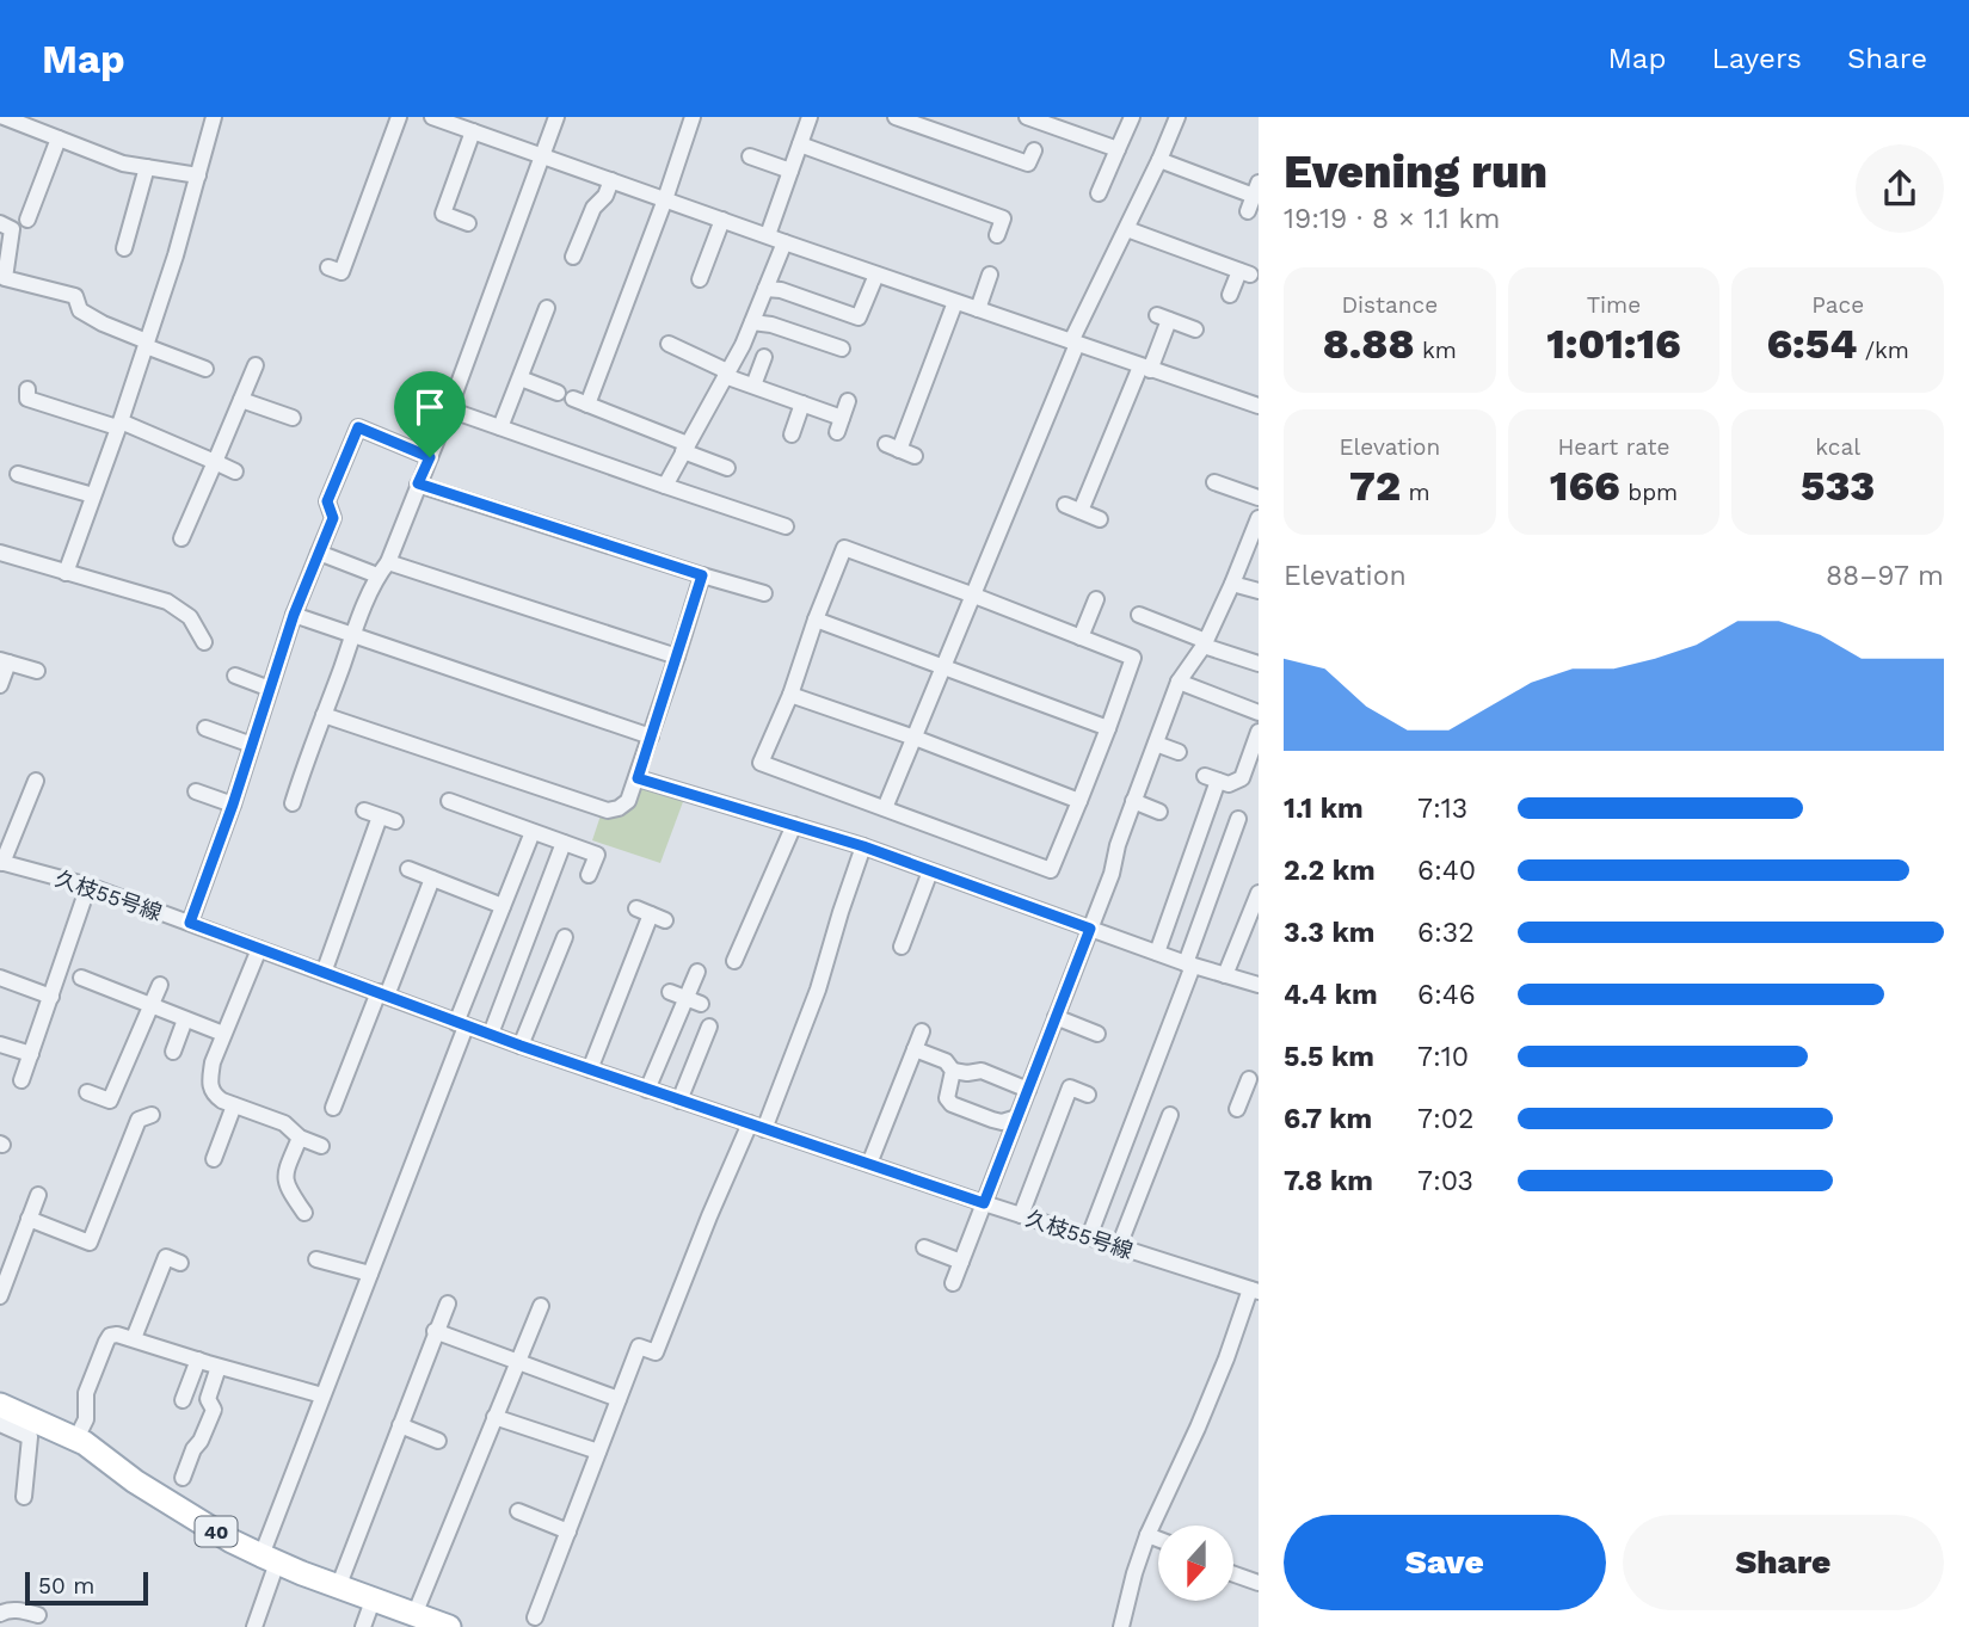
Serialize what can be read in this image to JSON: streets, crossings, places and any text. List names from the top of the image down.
{
  "streets": {
    "main road": ["40"],
    "street": ["久枝55号線"]
  },
  "scale_bar": "50 m",
  "north": "bottom",
  "page": {
    "header": "Map",
    "nav": ["Map", "Layers", "Share"],
    "heading": ["Evening run", "19:19 · 8 × 1.1 km"],
    "stats": [
      ["Distance", "8.88 km"],
      ["Time", "1:01:16"],
      ["Pace", "6:54 /km"],
      ["Elevation", "72 m"],
      ["Heart rate", "166 bpm"],
      ["kcal", "533"]
    ],
    "chart": ["Elevation", "88–97 m"],
    "list": [
      {
        "name": "1.1 km",
        "note": "7:13"
      },
      {
        "name": "2.2 km",
        "note": "6:40"
      },
      {
        "name": "3.3 km",
        "note": "6:32"
      },
      {
        "name": "4.4 km",
        "note": "6:46"
      },
      {
        "name": "5.5 km",
        "note": "7:10"
      },
      {
        "name": "6.7 km",
        "note": "7:02"
      },
      {
        "name": "7.8 km",
        "note": "7:03"
      }
    ],
    "buttons": ["Save", "Share"],
    "scale": "50 m"
  }
}
